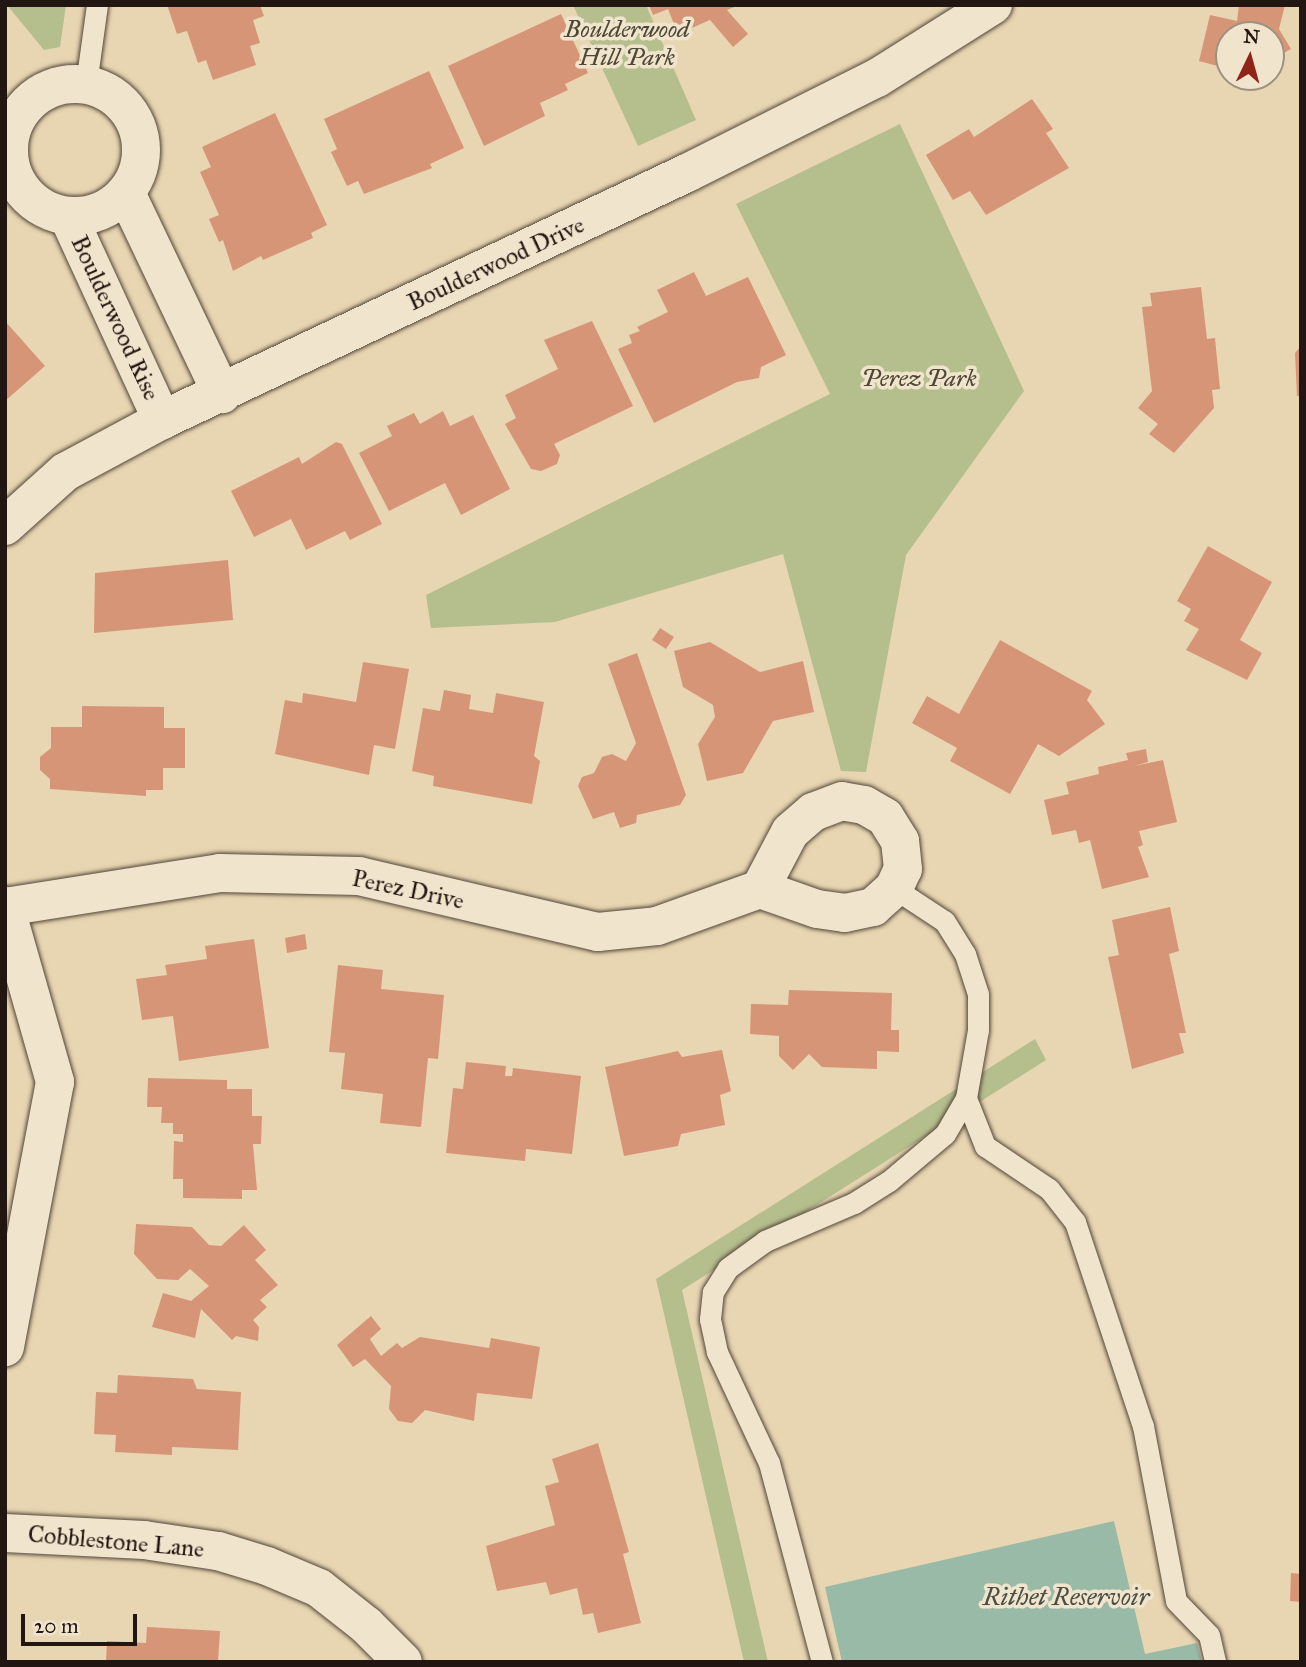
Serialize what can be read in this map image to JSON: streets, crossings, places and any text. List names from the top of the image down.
{
  "streets": {
    "street": [
      "Boulderwood Drive",
      "Boulderwood Rise",
      "Perez Drive",
      "Cobblestone Lane"
    ]
  },
  "crossings": [
    ["Boulderwood Drive", "Boulderwood Rise"]
  ],
  "water": ["Rithet Reservoir"],
  "parks": ["Boulderwood Hill Park", "Perez Park"],
  "scale_bar": "20 m",
  "north": "top"
}
